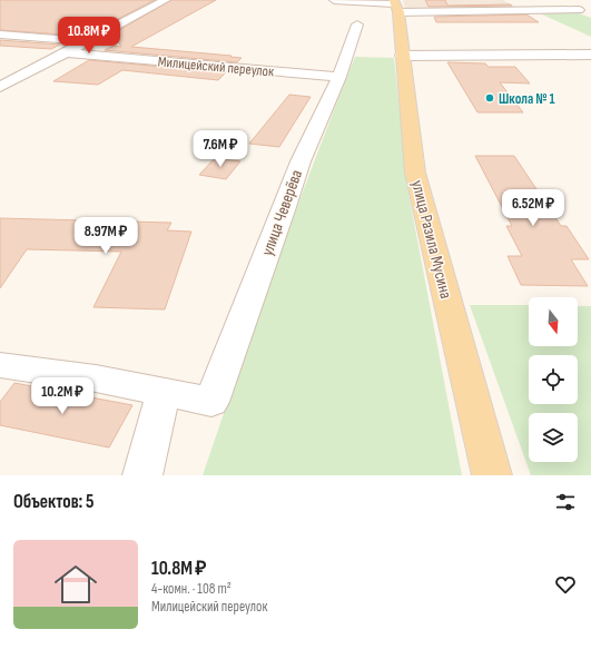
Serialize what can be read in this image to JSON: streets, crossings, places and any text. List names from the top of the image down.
{
  "streets": {
    "main road": ["улица Разила Мусина"],
    "street": ["Милицейский переулок", "улица Чеверёва"]
  },
  "crossings": [
    ["Милицейский переулок", "улица Чеверёва"]
  ],
  "places": ["Школа № 1"],
  "north": "bottom",
  "page": {
    "price": [
      "10.8M ₽",
      "7.6M ₽",
      "6.52M ₽",
      "8.97M ₽",
      "10.2M ₽"
    ],
    "heading": "Объектов: 5",
    "list": [
      {
        "name": "10.8M ₽",
        "note": "4-комн. · 108 m² · Милицейский переулок"
      }
    ]
  }
}
